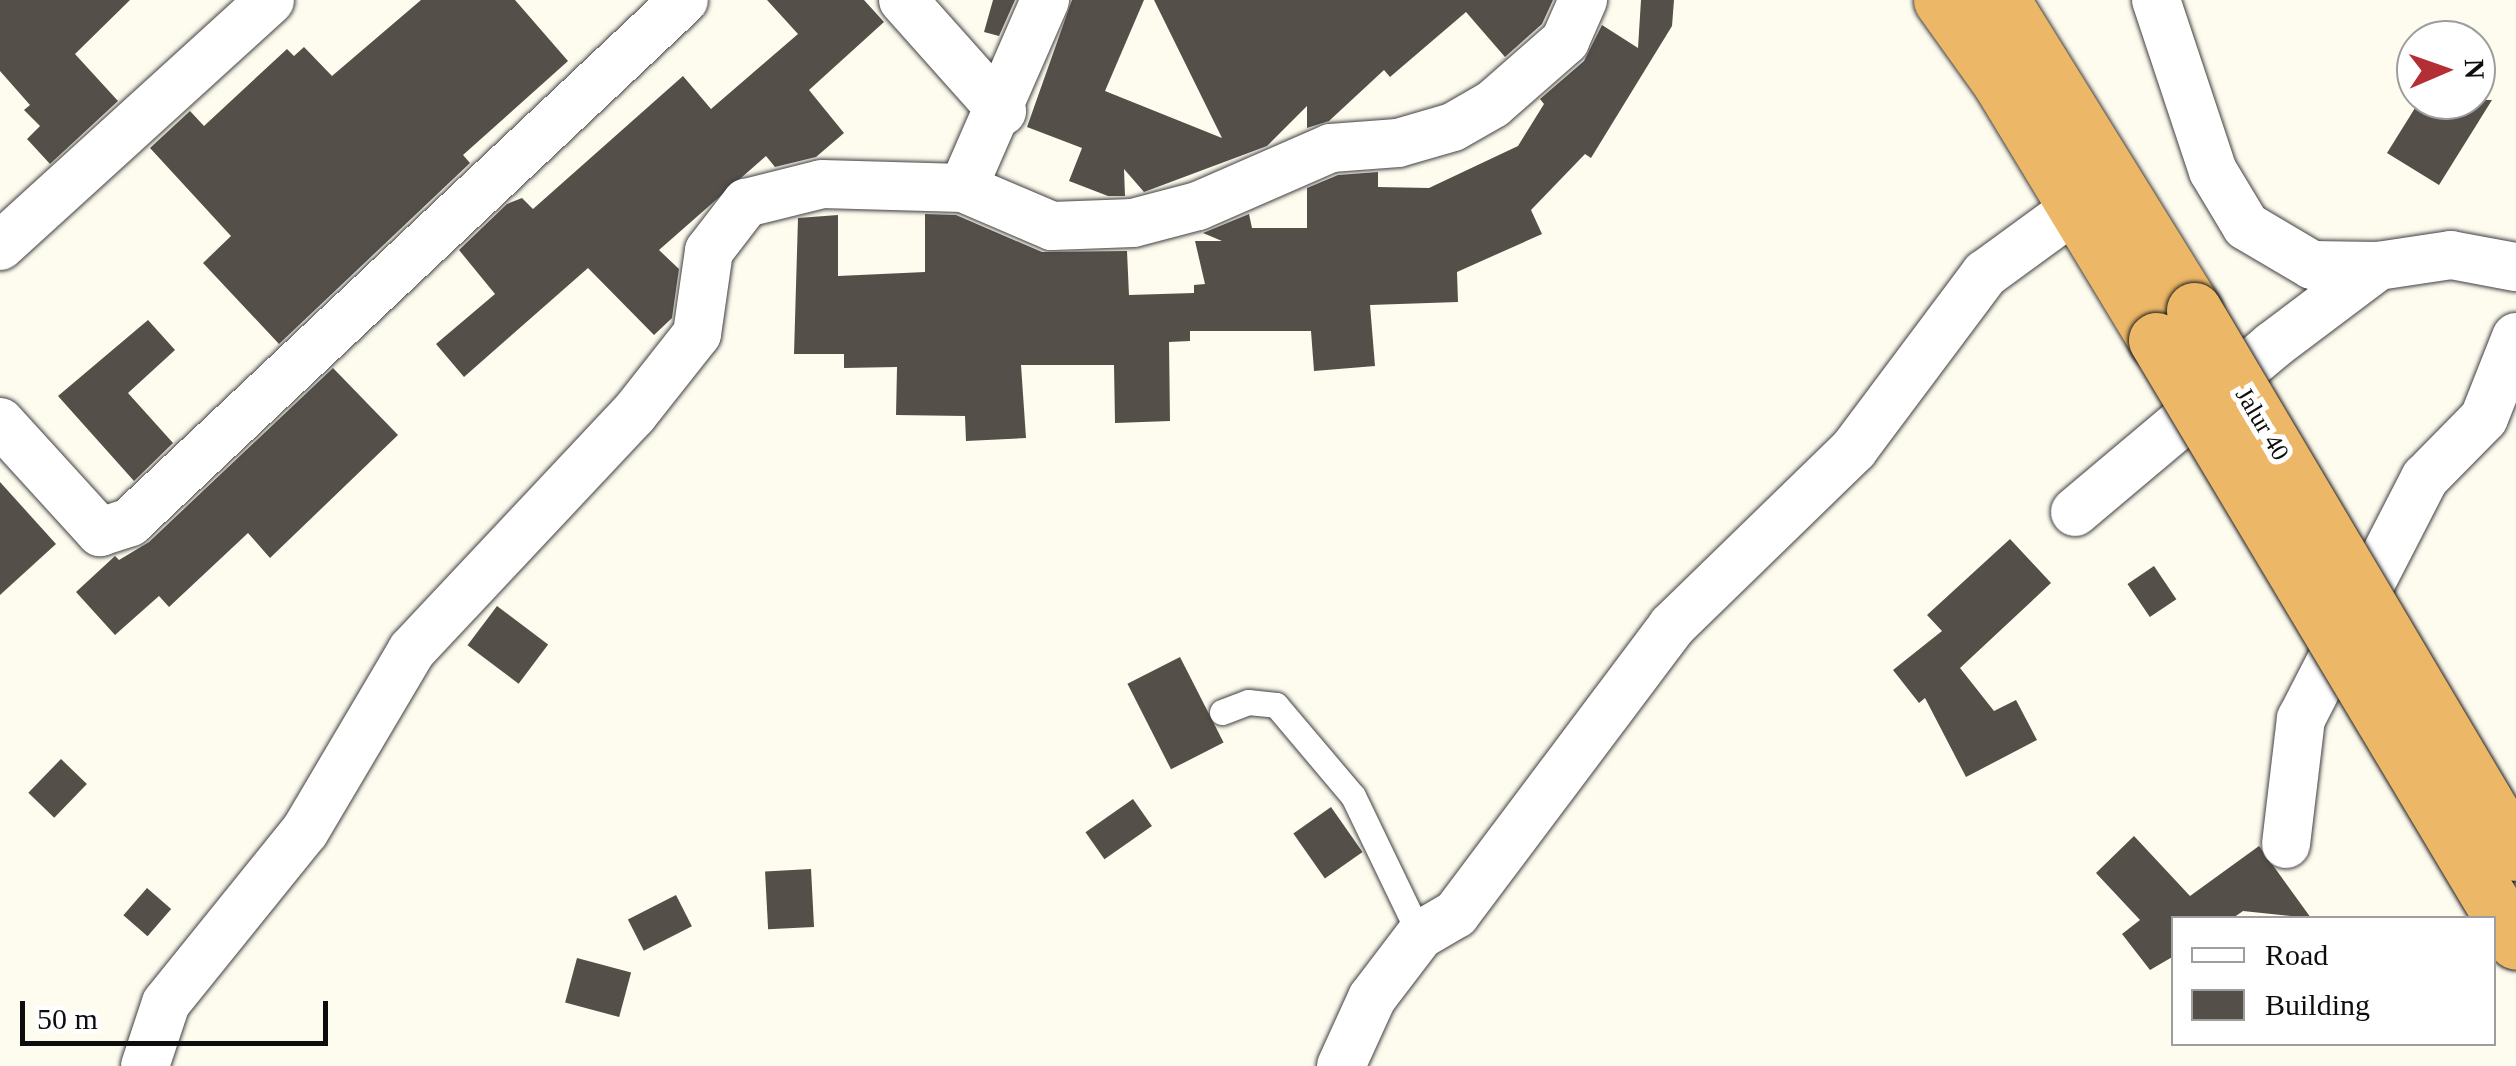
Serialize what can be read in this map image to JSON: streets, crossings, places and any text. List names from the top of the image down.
{
  "streets": {
    "highway": ["Jalur 40"]
  },
  "legend": ["Road", "Building"],
  "scale_bar": "50 m",
  "north": "right"
}
